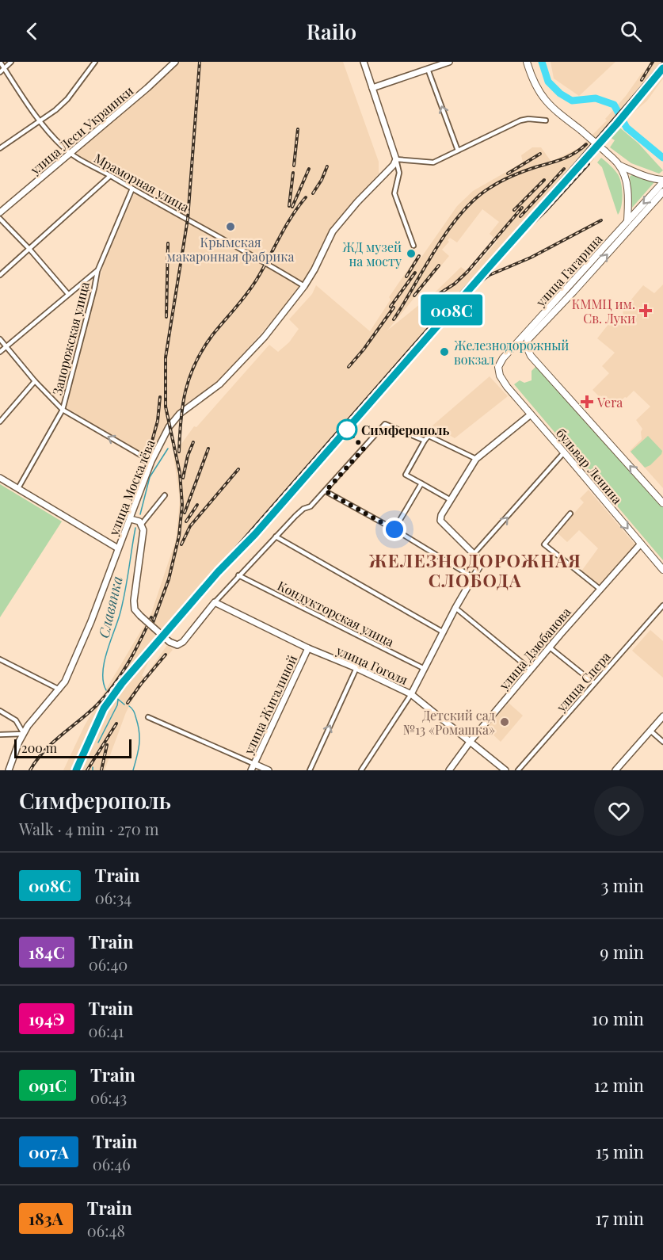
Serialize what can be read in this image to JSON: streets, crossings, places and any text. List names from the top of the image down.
{
  "streets": {
    "main road": [
      "улица Леси Украинки",
      "улица Гагарина",
      "бульвар Ленина",
      "улица Москалёва",
      "улица Дзюбанова",
      "улица Гоголя",
      "улица Жигалиной"
    ],
    "street": [
      "Мраморная улица",
      "Запорожская улица",
      "Кондукторская улица",
      "улица Спера"
    ]
  },
  "crossings": [
    ["улица Леси Украинки", "Мраморная улица"],
    ["Мраморная улица", "Запорожская улица"],
    ["Мраморная улица", "улица Москалёва"],
    ["улица Гагарина", "бульвар Ленина"],
    ["бульвар Ленина", "улица Дзюбанова"],
    ["улица Дзюбанова", "улица Гоголя"],
    ["улица Гоголя", "улица Жигалиной"]
  ],
  "one_way": ["бульвар Ленина"],
  "districts": ["ЖЕЛЕЗНОДОРОЖНАЯ СЛОБОДА"],
  "water": ["Славянка"],
  "places": {
    "other": [
      "Крымская макаронная фабрика",
      "ЖД музей на мосту",
      "Железнодорожный вокзал",
      "Симферополь",
      "Детский сад №13 «Ромашка»"
    ],
    "health": ["КММЦ им. Св. Луки", "Vera"]
  },
  "scale_bar": "200 m",
  "page": {
    "header": "Railo",
    "on_map": "008С",
    "scale": "200 m",
    "heading": ["Симферополь", "Walk · 4 min · 270 m"],
    "list": [
      {
        "mark": "008С",
        "name": "Train",
        "note": "06:34",
        "value": "3 min"
      },
      {
        "mark": "184С",
        "name": "Train",
        "note": "06:40",
        "value": "9 min"
      },
      {
        "mark": "194Э",
        "name": "Train",
        "note": "06:41",
        "value": "10 min"
      },
      {
        "mark": "091С",
        "name": "Train",
        "note": "06:43",
        "value": "12 min"
      },
      {
        "mark": "007А",
        "name": "Train",
        "note": "06:46",
        "value": "15 min"
      },
      {
        "mark": "183А",
        "name": "Train",
        "note": "06:48",
        "value": "17 min"
      }
    ]
  }
}
